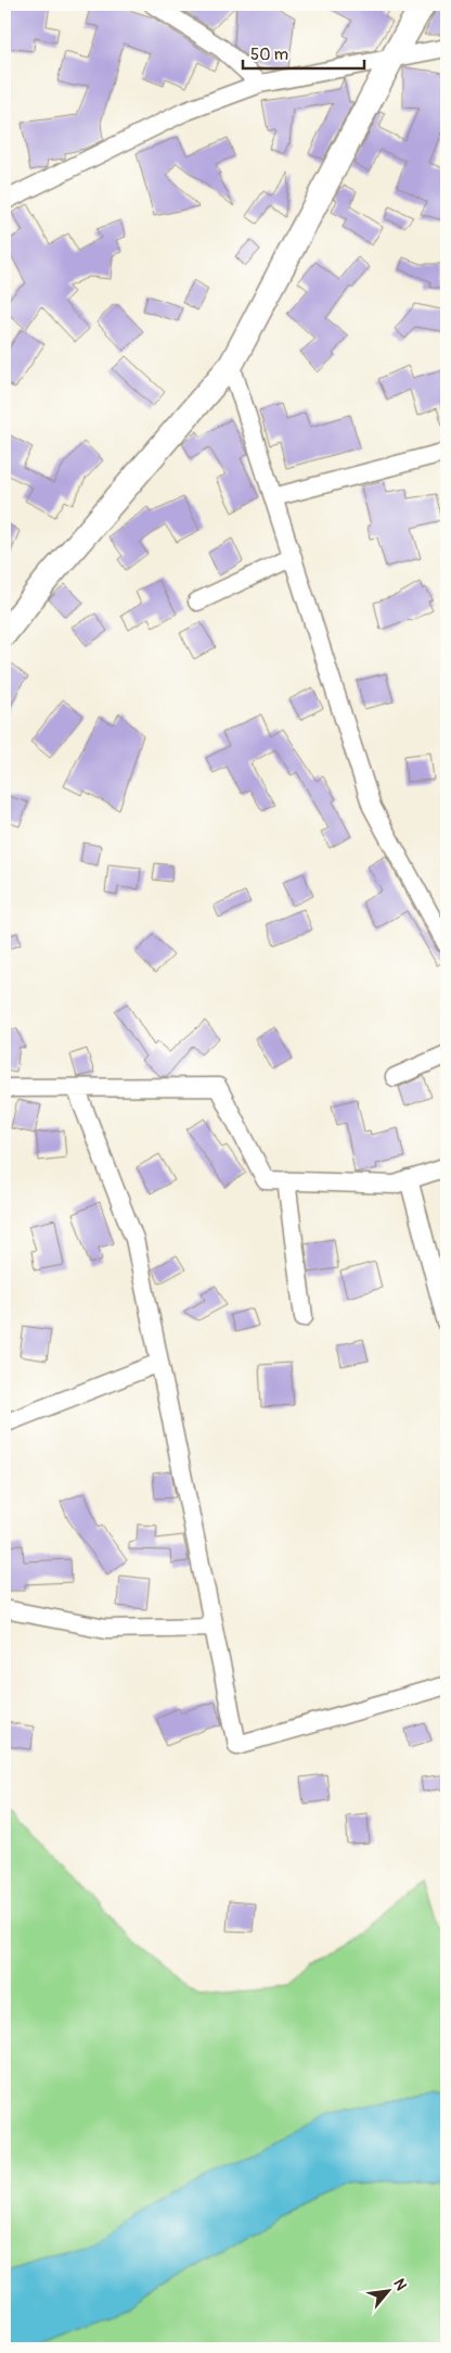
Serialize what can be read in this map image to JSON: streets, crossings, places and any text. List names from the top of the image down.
{
  "scale_bar": "50 m",
  "north": "top right"
}
